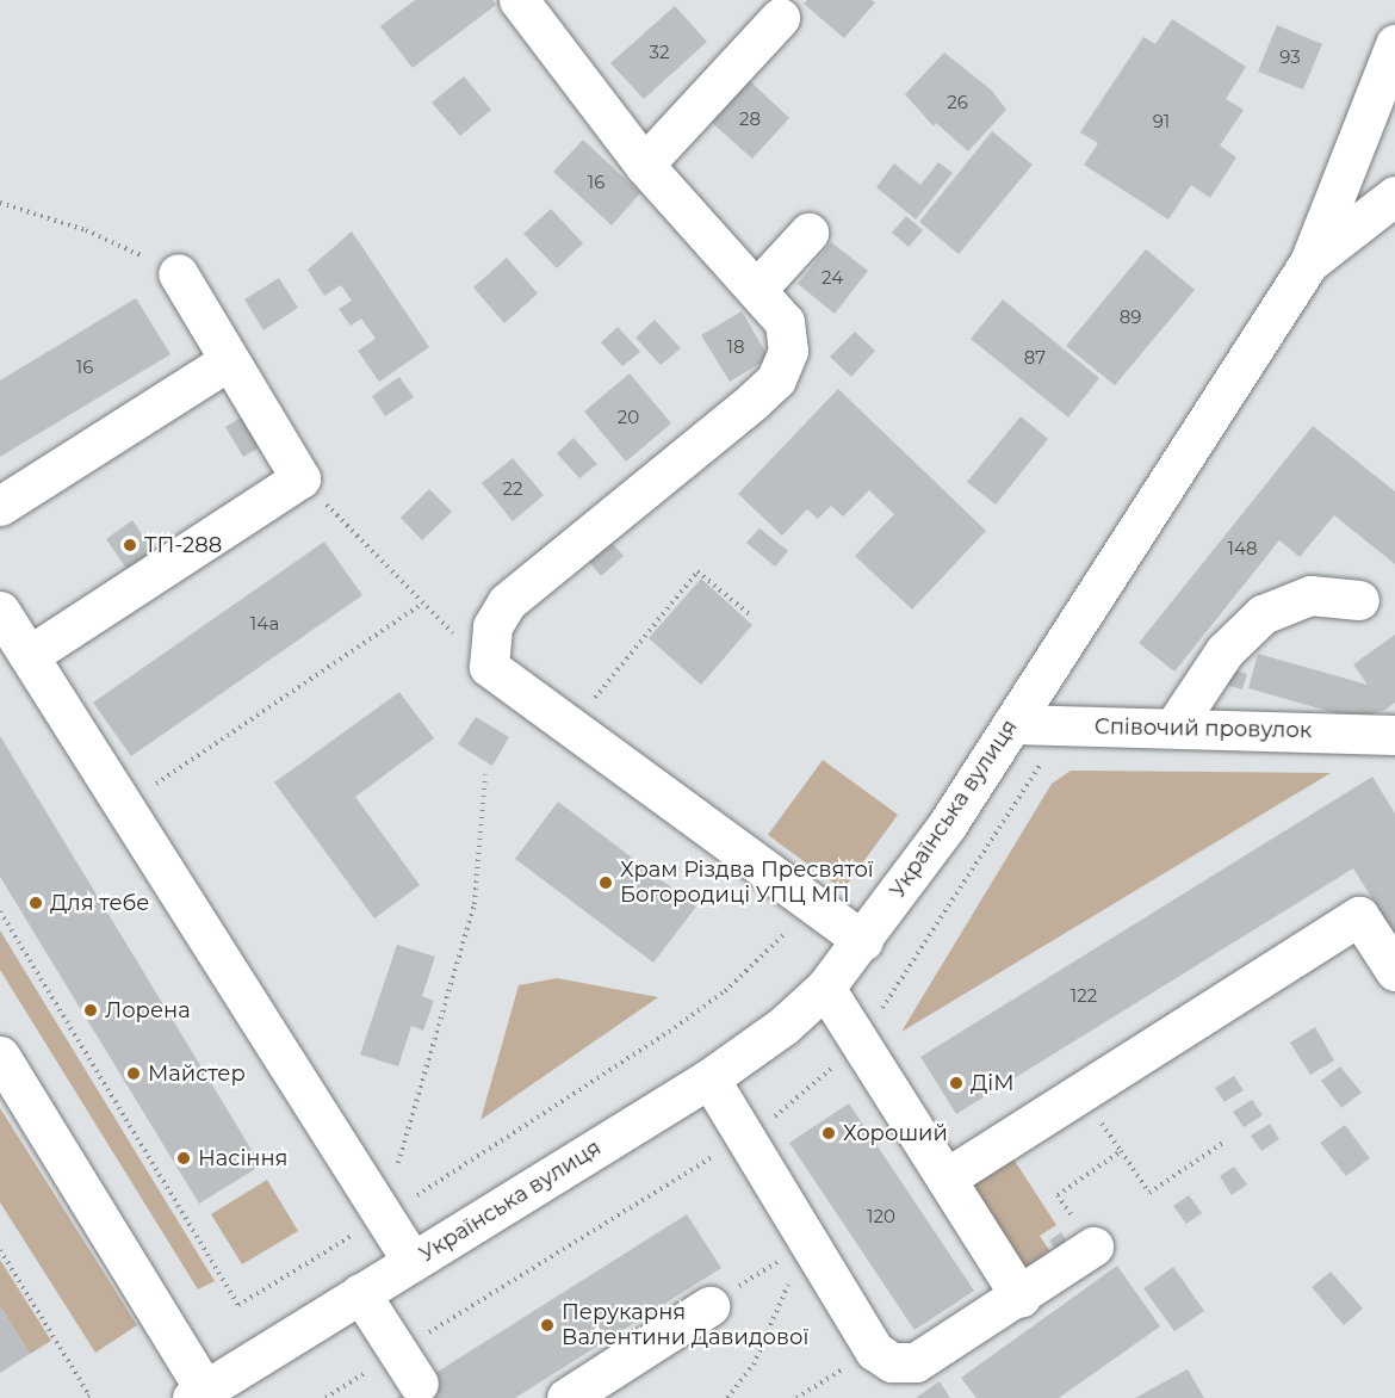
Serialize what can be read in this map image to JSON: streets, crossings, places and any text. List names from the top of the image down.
{
  "streets": {
    "main road": ["Співочий провулок", "Українська вулиця"]
  },
  "crossings": [
    ["Співочий провулок", "Українська вулиця"]
  ],
  "places": [
    "ТП-288",
    "Храм Різдва Пресвятої Богородиці УПЦ МП",
    "Для тебе",
    "Лорена",
    "Майстер",
    "ДіМ",
    "Хороший",
    "Насіння",
    "Перукарня Валентини Давидової"
  ],
  "house_numbers": [
    "32",
    "93",
    "26",
    "28",
    "91",
    "16",
    "24",
    "89",
    "18",
    "87",
    "16",
    "20",
    "22",
    "148",
    "14а",
    "122",
    "120"
  ]
}
